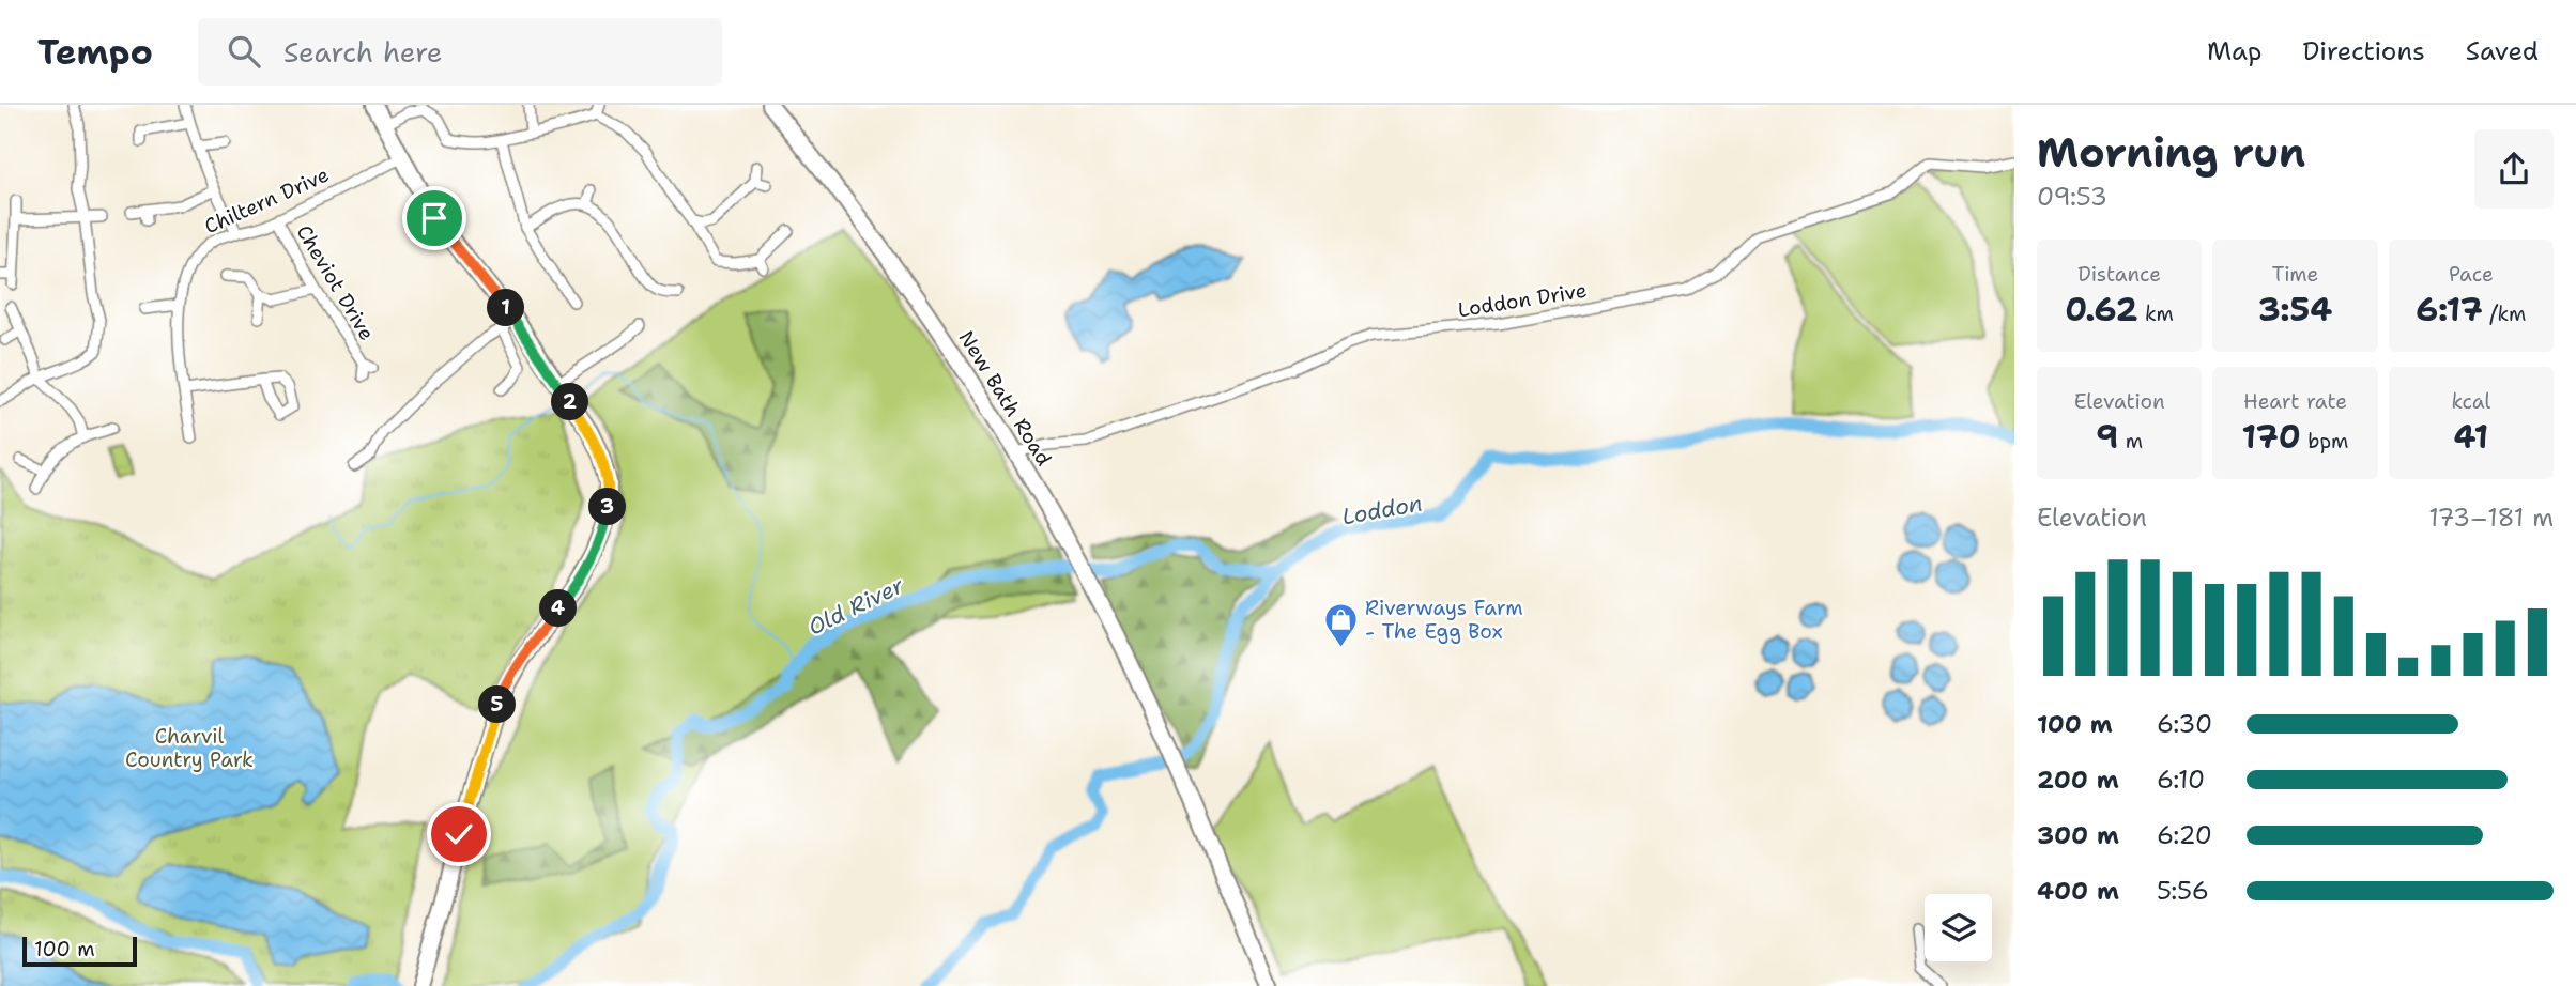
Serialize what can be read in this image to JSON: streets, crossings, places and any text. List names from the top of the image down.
{
  "streets": {
    "main road": ["New Bath Road"],
    "street": ["Chiltern Drive", "Cheviot Drive", "Loddon Drive"]
  },
  "crossings": [
    ["Chiltern Drive", "Cheviot Drive"],
    ["Loddon Drive", "New Bath Road"]
  ],
  "water": ["Loddon", "Old River"],
  "parks": ["Charvil Country Park"],
  "places": {
    "shop": ["Riverways Farm - The Egg Box"]
  },
  "scale_bar": "100 m",
  "page": {
    "header": "Tempo",
    "search": "Search here",
    "nav": ["Map", "Directions", "Saved"],
    "heading": ["Morning run", "09:53"],
    "stats": [
      ["Distance", "0.62 km"],
      ["Time", "3:54"],
      ["Pace", "6:17 /km"],
      ["Elevation", "9 m"],
      ["Heart rate", "170 bpm"],
      ["kcal", "41"]
    ],
    "pins": [
      "1",
      "2",
      "3",
      "4",
      "5"
    ],
    "chart": ["Elevation", "173–181 m"],
    "list": [
      {
        "name": "100 m",
        "note": "6:30"
      },
      {
        "name": "200 m",
        "note": "6:10"
      },
      {
        "name": "300 m",
        "note": "6:20"
      },
      {
        "name": "400 m",
        "note": "5:56"
      }
    ],
    "scale": "100 m"
  }
}
